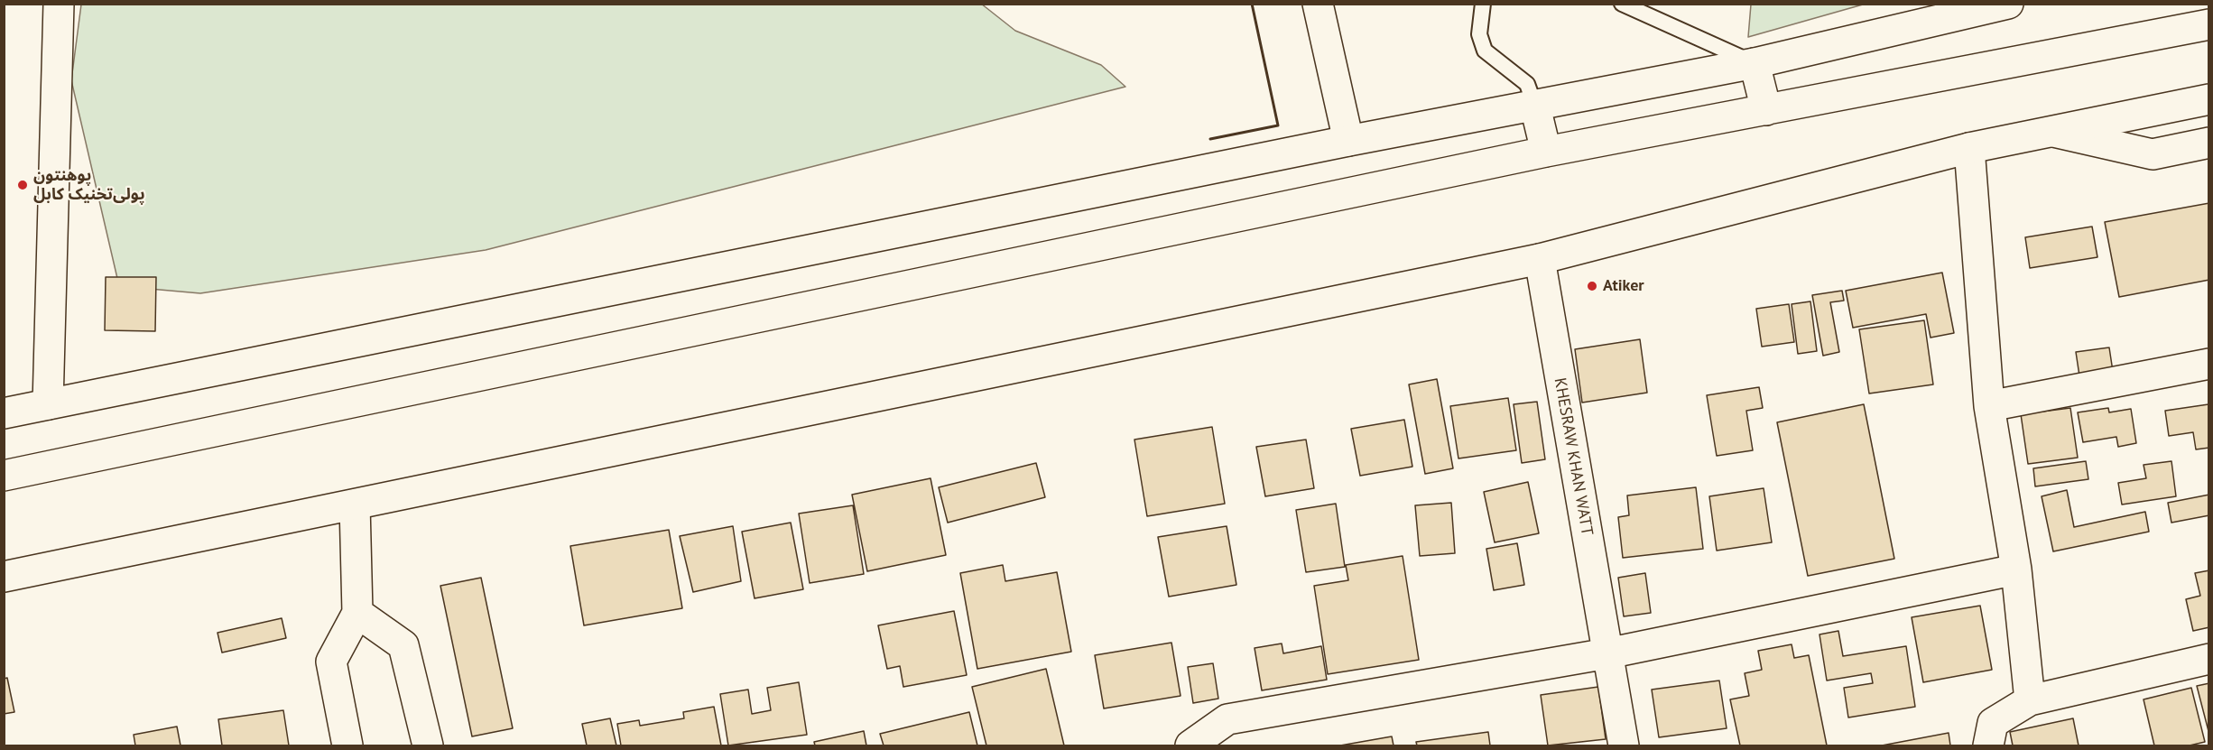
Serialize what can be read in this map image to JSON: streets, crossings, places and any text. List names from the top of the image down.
{
  "streets": {
    "street": ["KHESRAW KHAN WATT"]
  },
  "places": ["پوهنتون پولی‌تخنیک کابل", "Atiker"]
}
